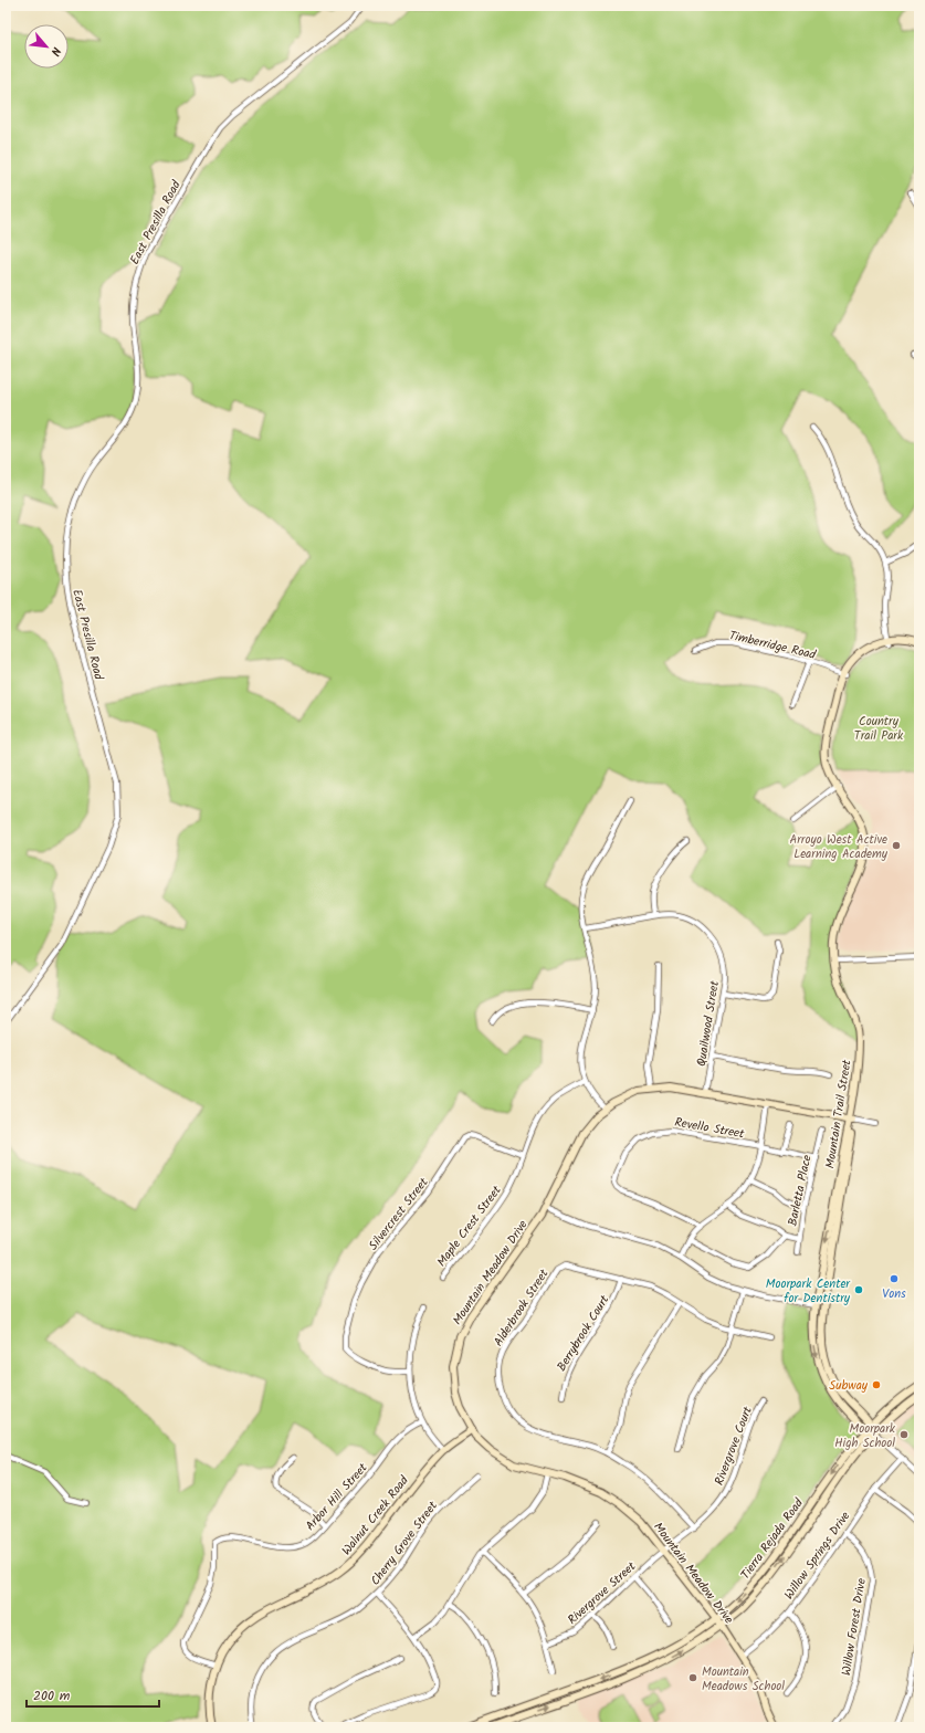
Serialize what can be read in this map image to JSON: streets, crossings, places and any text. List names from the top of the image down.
{
  "streets": {
    "street": [
      "East Presilla Road",
      "Timberridge Road",
      "Quailwood Street",
      "Mountain Trail Street",
      "Revello Street",
      "Barletta Place",
      "Silvercrest Street",
      "Maple Crest Street",
      "Mountain Meadow Drive",
      "Alderbrook Street",
      "Berrybrook Court",
      "Rivergrove Court",
      "Arbor Hill Street",
      "Walnut Creek Road",
      "Tierra Rejada Road",
      "Cherry Grove Street",
      "Willow Springs Drive",
      "Rivergrove Street",
      "Willow Forest Drive"
    ]
  },
  "crossings": [
    ["Timberridge Road", "Mountain Trail Street"],
    ["Quailwood Street", "Mountain Meadow Drive"],
    ["Mountain Trail Street", "Mountain Meadow Drive"],
    ["Mountain Trail Street", "Tierra Rejada Road"],
    ["Revello Street", "Barletta Place"],
    ["Silvercrest Street", "Maple Crest Street"],
    ["Mountain Meadow Drive", "Rivergrove Court"],
    ["Mountain Meadow Drive", "Walnut Creek Road"],
    ["Mountain Meadow Drive", "Tierra Rejada Road"],
    ["Mountain Meadow Drive", "Willow Springs Drive"],
    ["Mountain Meadow Drive", "Rivergrove Street"],
    ["Alderbrook Street", "Berrybrook Court"],
    ["Alderbrook Street", "Rivergrove Court"],
    ["Rivergrove Court", "Rivergrove Street"],
    ["Arbor Hill Street", "Walnut Creek Road"],
    ["Willow Springs Drive", "Willow Forest Drive"]
  ],
  "parks": ["Country Trail Park"],
  "places": [
    "Arroyo West Active Learning Academy",
    "Vons",
    "Moorpark Center for Dentistry",
    "Subway",
    "Moorpark High School",
    "Mountain Meadows School"
  ],
  "scale_bar": "200 m",
  "north": "bottom right"
}
